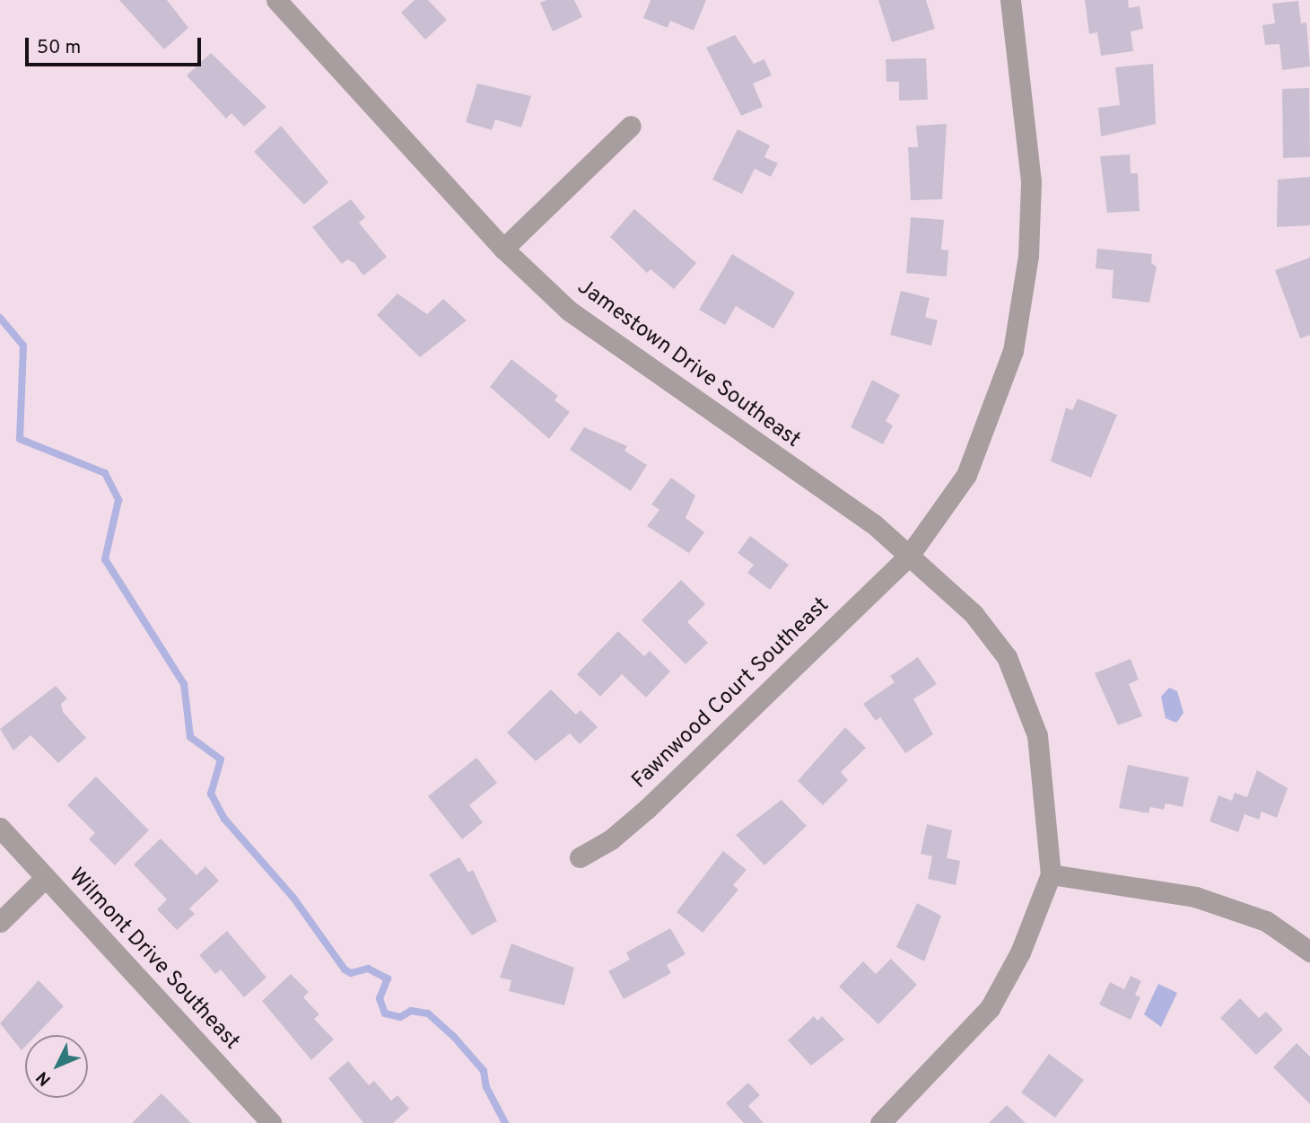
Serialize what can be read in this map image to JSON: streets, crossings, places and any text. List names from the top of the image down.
{
  "streets": {
    "street": ["Jamestown Drive Southeast", "Fawnwood Court Southeast", "Wilmont Drive Southeast"]
  },
  "crossings": [
    ["Jamestown Drive Southeast", "Fawnwood Court Southeast"]
  ],
  "scale_bar": "50 m",
  "north": "bottom left"
}
